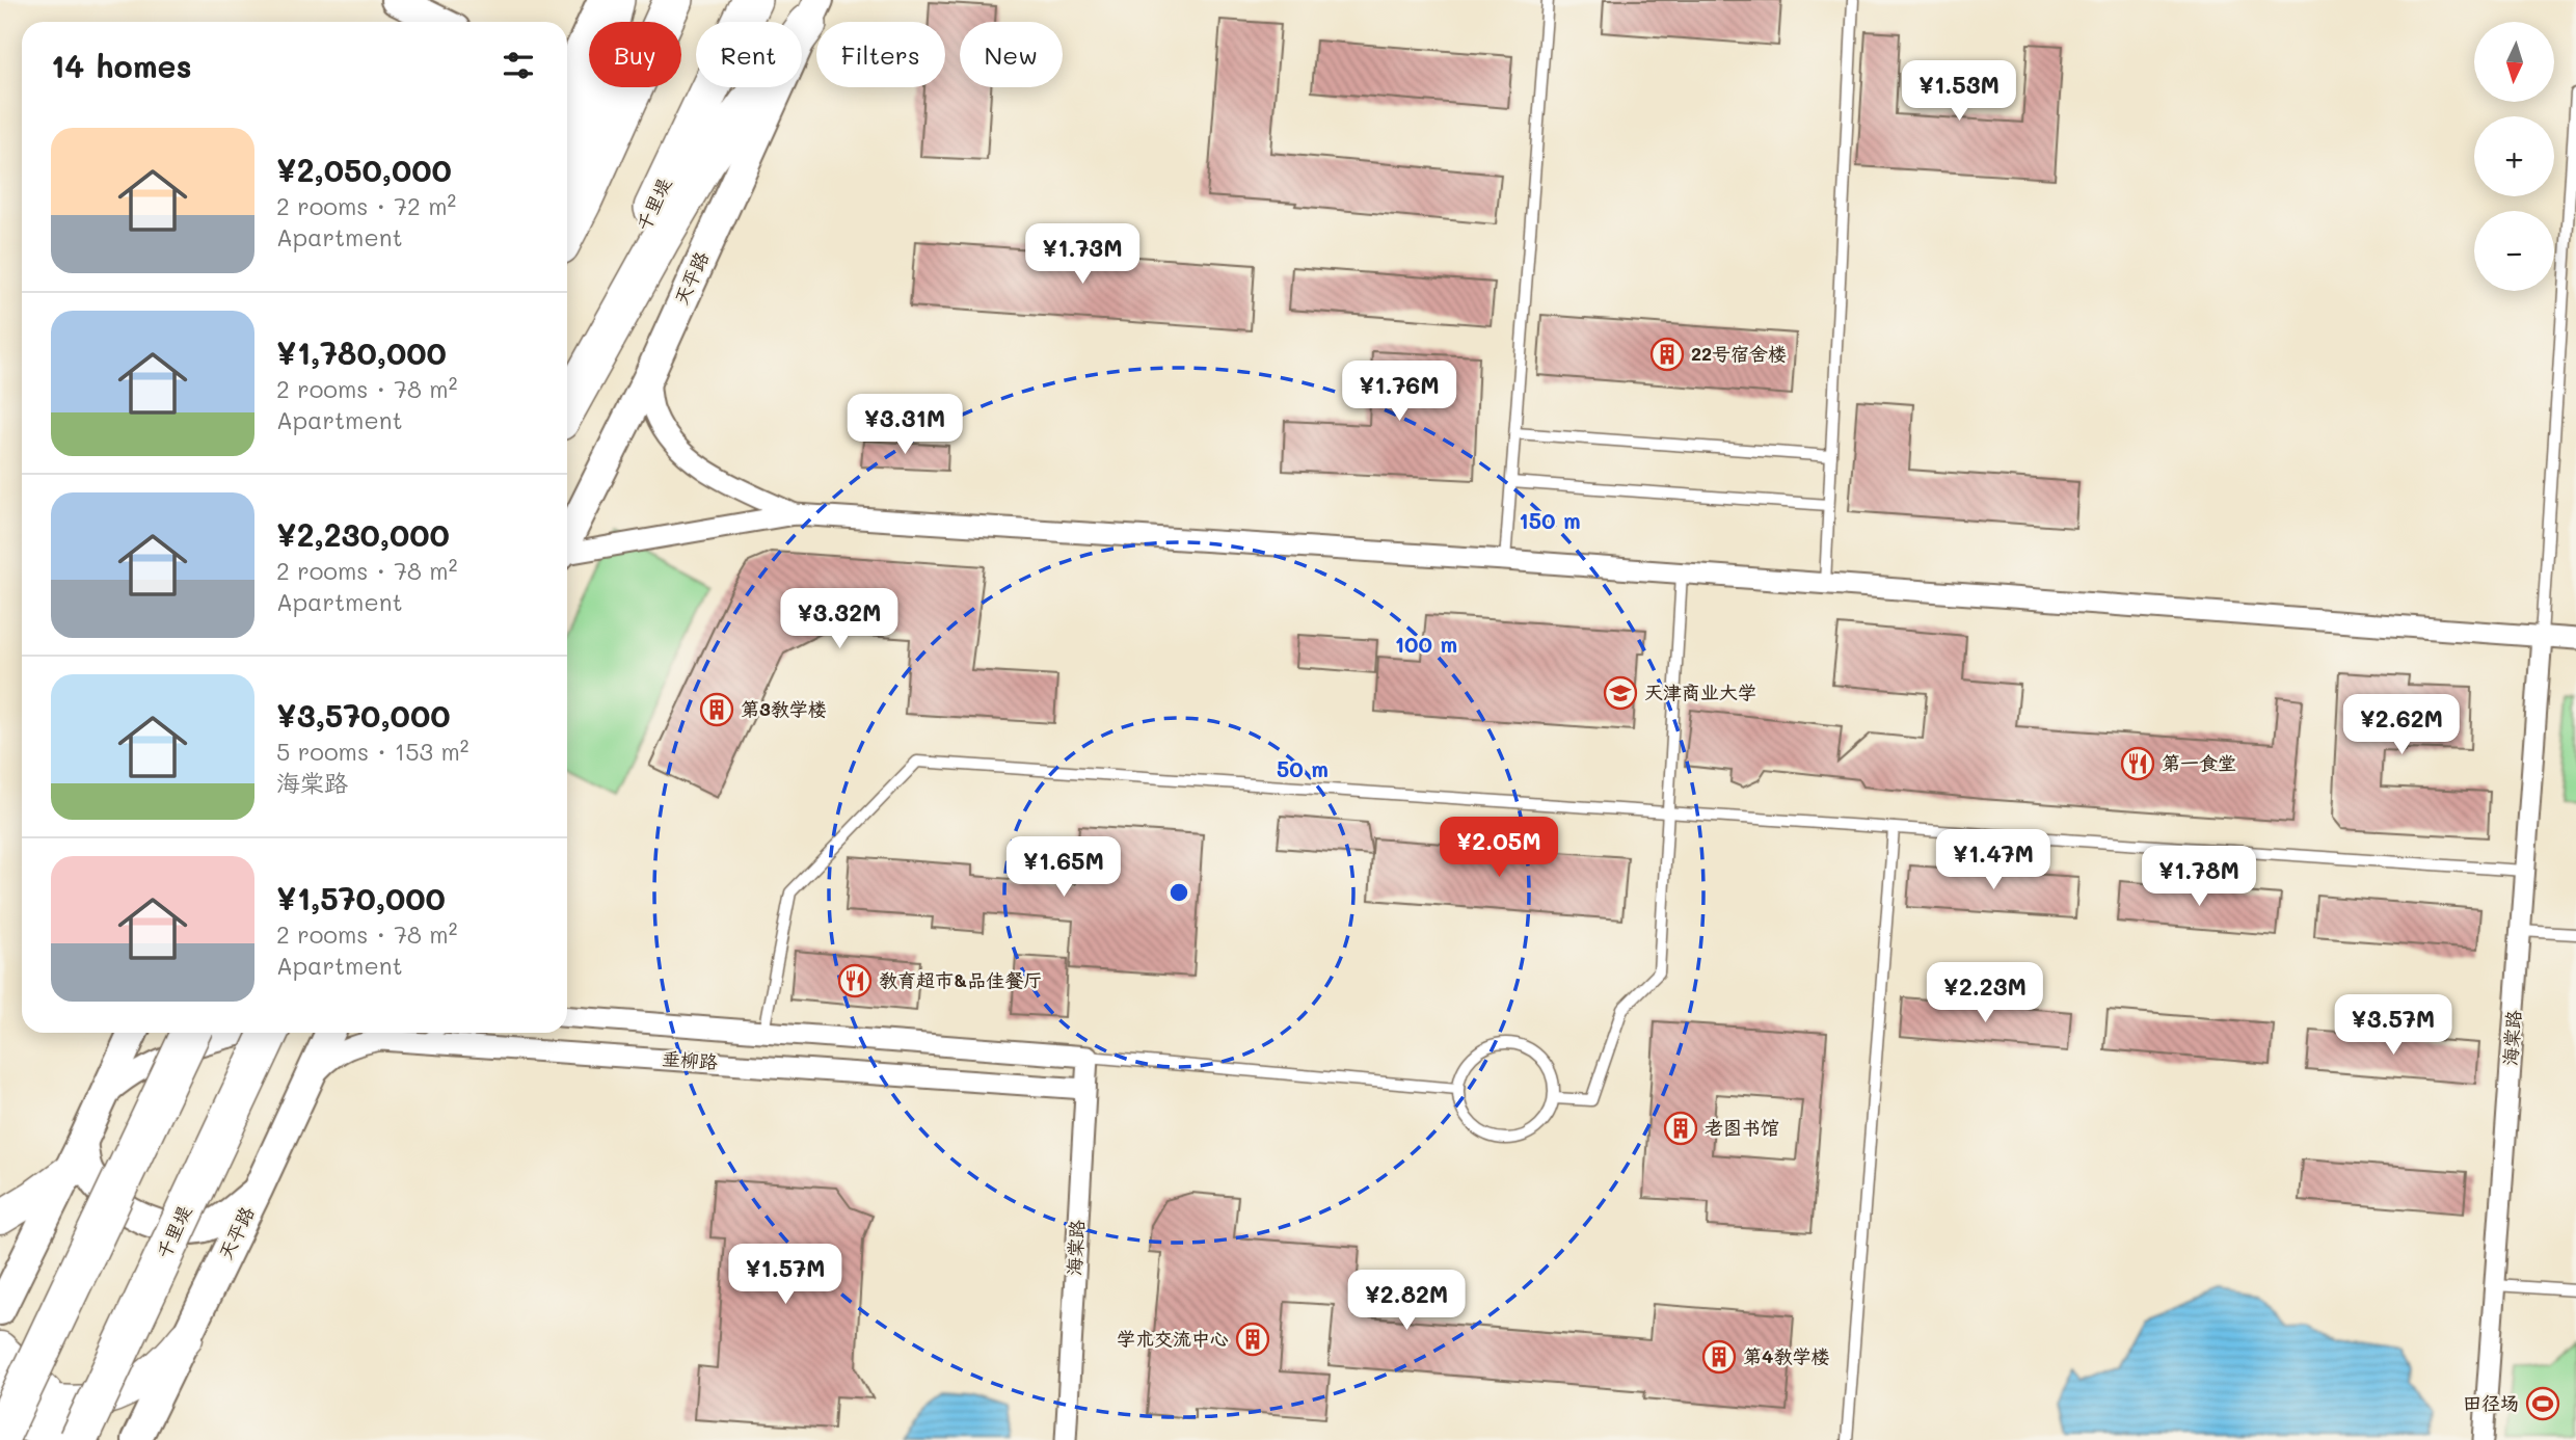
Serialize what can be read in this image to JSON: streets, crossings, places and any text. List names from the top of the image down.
{
  "streets": {
    "highway": ["千里堤"],
    "street": ["天平路", "海棠路", "垂柳路"]
  },
  "crossings": [
    ["天平路", "垂柳路"],
    ["海棠路", "垂柳路"]
  ],
  "places": {
    "building": [
      "22号宿舍楼",
      "第3教学楼",
      "老图书馆",
      "学术交流中心",
      "第4教学楼"
    ],
    "school or university": ["天津商业大学"],
    "restaurant": ["第一食堂", "教育超市&品佳餐厅"],
    "sports": ["田径场"]
  },
  "north": "bottom",
  "page": {
    "map_buttons": ["+", "−"],
    "chip": [
      "Buy",
      "Rent",
      "Filters",
      "New"
    ],
    "heading": "14 homes",
    "price": [
      "¥1.53M",
      "¥1.73M",
      "¥1.76M",
      "¥3.31M",
      "¥3.32M",
      "¥2.62M",
      "¥2.05M",
      "¥1.47M",
      "¥1.65M",
      "¥1.78M",
      "¥2.23M",
      "¥3.57M",
      "¥1.57M",
      "¥2.82M"
    ],
    "list": [
      {
        "name": "¥2,050,000",
        "note": "2 rooms · 72 m² · Apartment"
      },
      {
        "name": "¥1,780,000",
        "note": "2 rooms · 78 m² · Apartment"
      },
      {
        "name": "¥2,230,000",
        "note": "2 rooms · 78 m² · Apartment"
      },
      {
        "name": "¥3,570,000",
        "note": "5 rooms · 153 m² · 海棠路"
      },
      {
        "name": "¥1,570,000",
        "note": "2 rooms · 78 m² · Apartment"
      }
    ]
  },
  "rings": ["150 m", "100 m", "50 m"]
}
